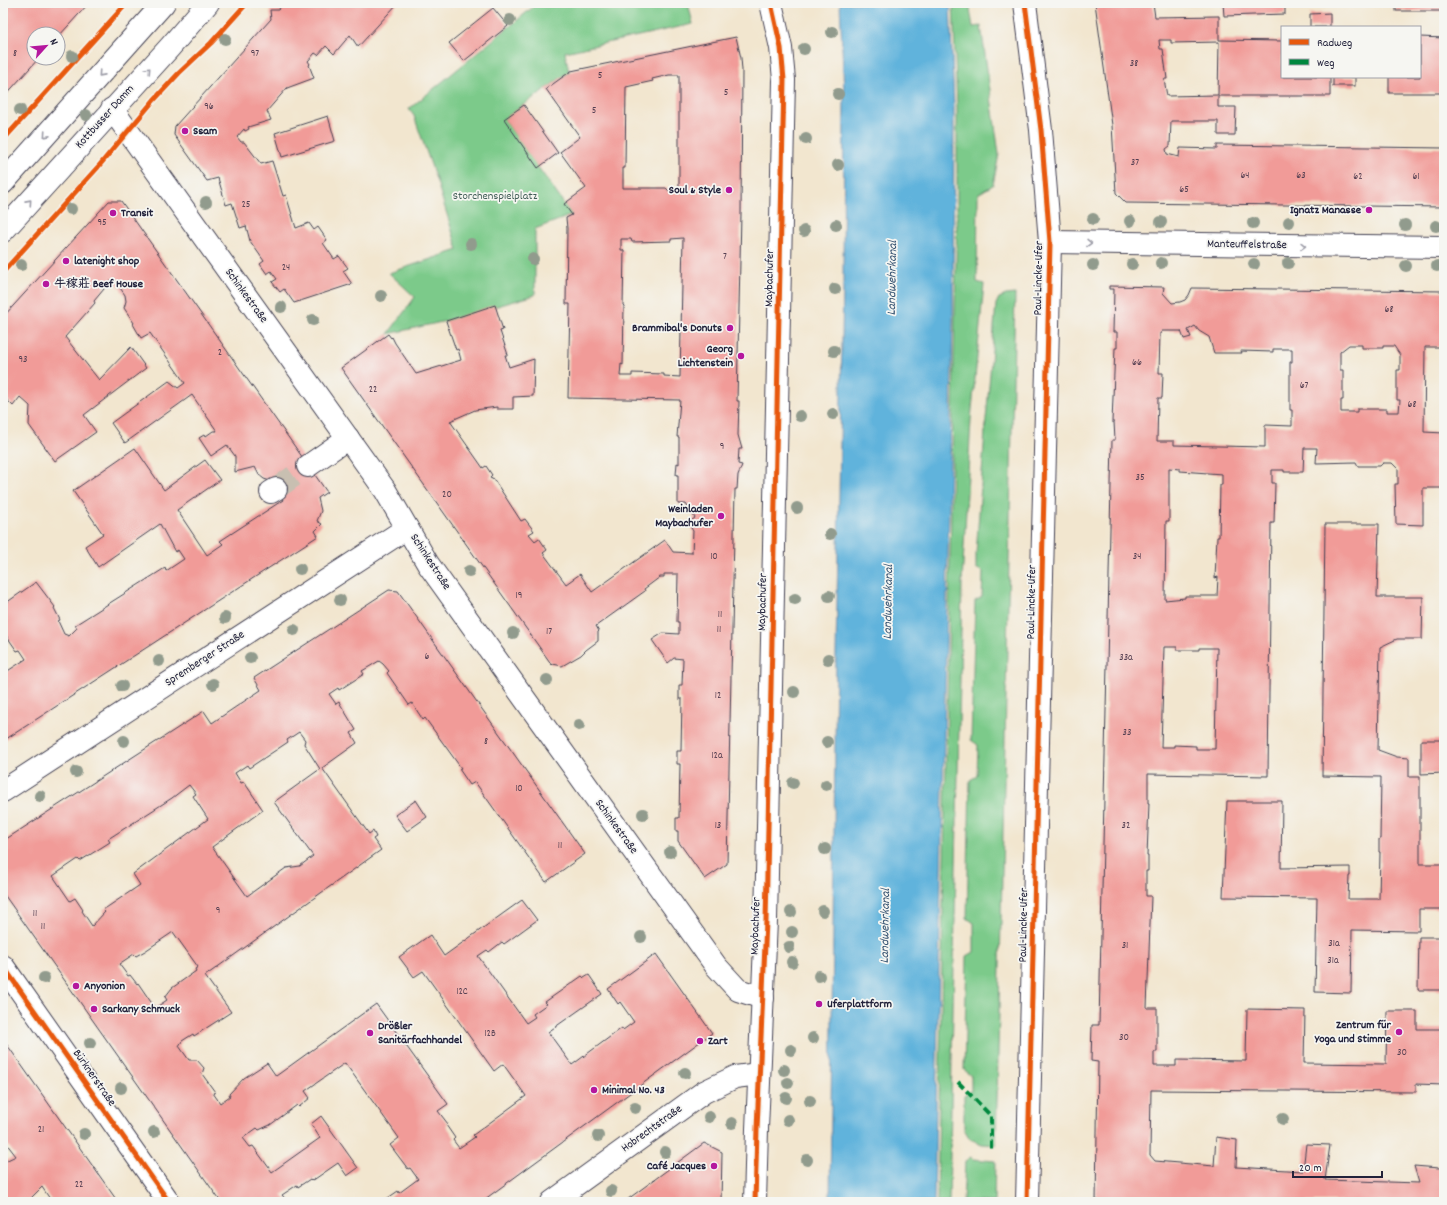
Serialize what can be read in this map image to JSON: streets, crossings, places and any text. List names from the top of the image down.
{
  "streets": {
    "street": [
      "Kottbusser Damm",
      "Manteuffelstraße",
      "Maybachufer",
      "Paul-Lincke-Ufer",
      "Schinkestraße",
      "Spremberger Straße",
      "Bürknerstraße",
      "Hobrechtstraße"
    ]
  },
  "crossings": [
    ["Kottbusser Damm", "Schinkestraße"],
    ["Manteuffelstraße", "Paul-Lincke-Ufer"],
    ["Maybachufer", "Schinkestraße"],
    ["Maybachufer", "Hobrechtstraße"],
    ["Schinkestraße", "Spremberger Straße"]
  ],
  "one_way": ["Manteuffelstraße"],
  "water": ["Landwehrkanal"],
  "parks": ["Storchenspielplatz"],
  "places": [
    "Ssam",
    "Soul & Style",
    "Ignatz Manasse",
    "Transit",
    "latenight shop",
    "牛稼莊 Beef House",
    "Brammibal's Donuts",
    "Georg Lichtenstein",
    "Weinladen Maybachufer",
    "Anyonion",
    "Uferplattform",
    "Sarkany Schmuck",
    "Zentrum für Yoga und Stimme",
    "Drößler Sanitärfachhandel",
    "Zart",
    "Minimal No. 43",
    "Café Jacques"
  ],
  "house_numbers": [
    "8",
    "97",
    "38",
    "5",
    "5",
    "96",
    "5",
    "37",
    "64",
    "63",
    "62",
    "61",
    "65",
    "25",
    "95",
    "7",
    "24",
    "68",
    "2",
    "93",
    "66",
    "67",
    "22",
    "68",
    "9",
    "35",
    "20",
    "10",
    "34",
    "19",
    "11",
    "11",
    "17",
    "6",
    "33a",
    "12",
    "33",
    "8",
    "12a",
    "10",
    "13",
    "32",
    "11",
    "9",
    "11",
    "11",
    "31a",
    "31",
    "31a",
    "12C",
    "12B",
    "30",
    "30",
    "21",
    "22"
  ],
  "legend": ["Radweg", "Weg"],
  "scale_bar": "20 m",
  "north": "top right"
}
